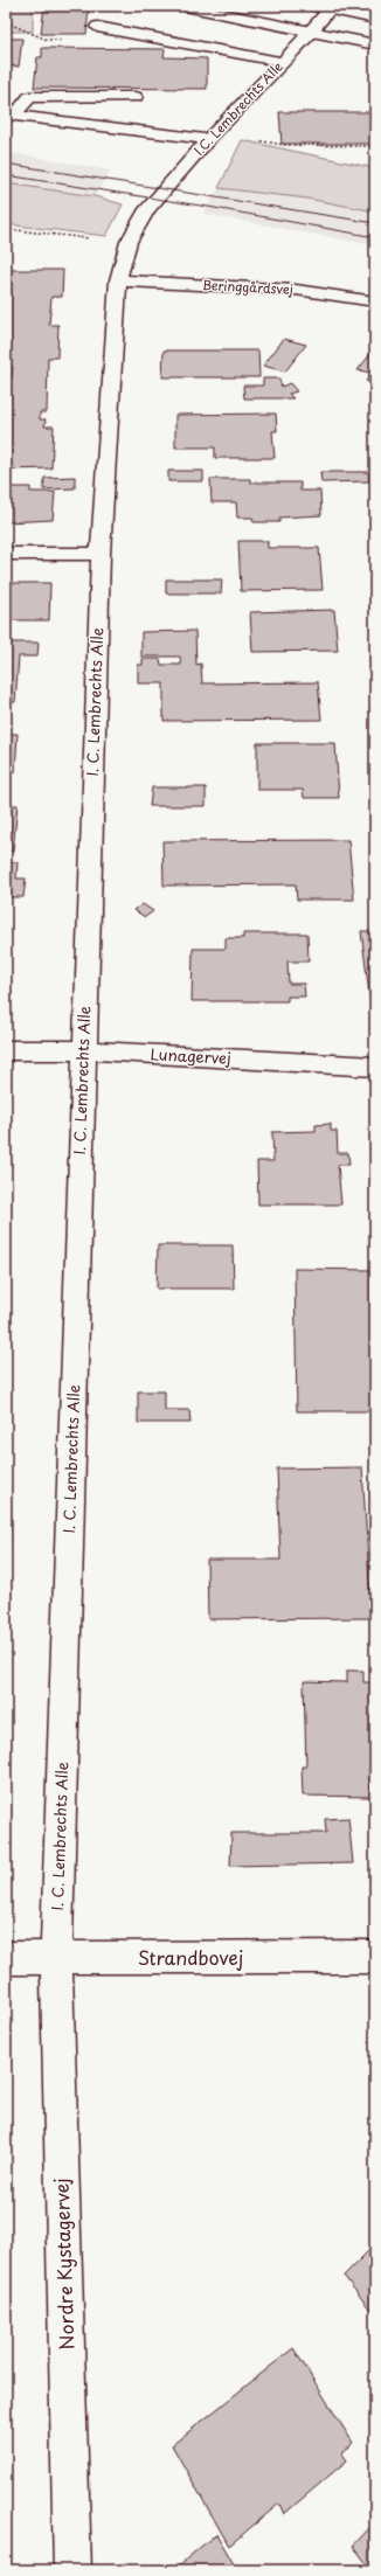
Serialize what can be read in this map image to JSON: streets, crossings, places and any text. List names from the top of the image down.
{
  "streets": {
    "street": [
      "I.C. Lembrechts Alle",
      "Beringgårdsvej",
      "I. C. Lembrechts Alle",
      "Lunagervej",
      "Strandbovej",
      "Nordre Kystagervej"
    ]
  },
  "crossings": [
    ["I.C. Lembrechts Alle", "I. C. Lembrechts Alle"],
    ["Beringgårdsvej", "I. C. Lembrechts Alle"],
    ["I. C. Lembrechts Alle", "Lunagervej"],
    ["I. C. Lembrechts Alle", "Strandbovej"],
    ["I. C. Lembrechts Alle", "Nordre Kystagervej"],
    ["Strandbovej", "Nordre Kystagervej"]
  ]
}
